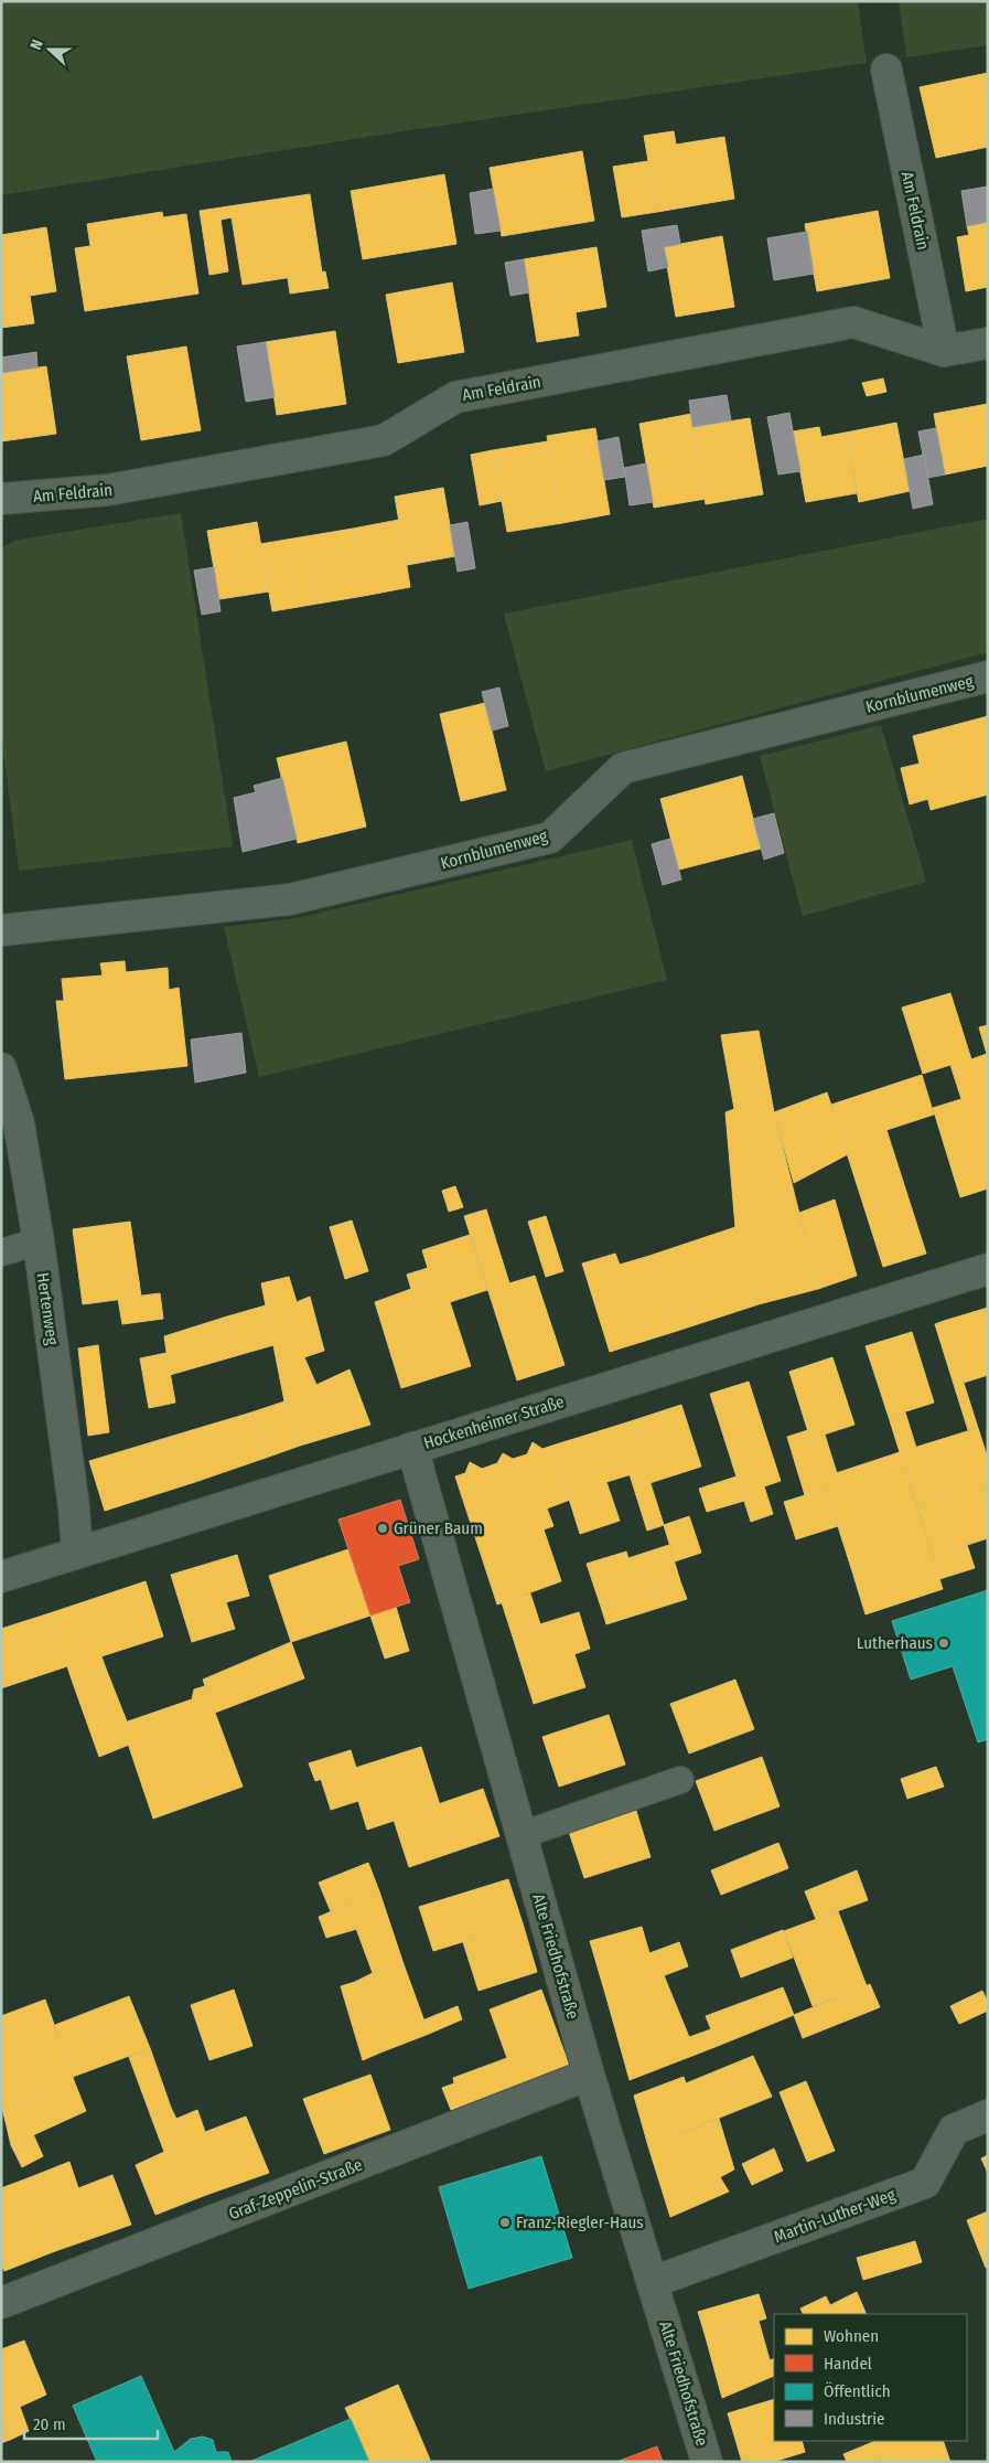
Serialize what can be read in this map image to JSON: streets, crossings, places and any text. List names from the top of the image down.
{
  "streets": {
    "street": [
      "Am Feldrain",
      "Kornblumenweg",
      "Hertenweg",
      "Hockenheimer Straße",
      "Alte Friedhofstraße",
      "Graf-Zeppelin-Straße",
      "Martin-Luther-Weg"
    ]
  },
  "crossings": [
    ["Hertenweg", "Hockenheimer Straße"],
    ["Hockenheimer Straße", "Alte Friedhofstraße"],
    ["Alte Friedhofstraße", "Graf-Zeppelin-Straße"],
    ["Alte Friedhofstraße", "Martin-Luther-Weg"]
  ],
  "places": ["Grüner Baum", "Lutherhaus", "Franz-Riegler-Haus"],
  "legend": [
    "Wohnen",
    "Handel",
    "Öffentlich",
    "Industrie"
  ],
  "scale_bar": "20 m",
  "north": "left"
}
